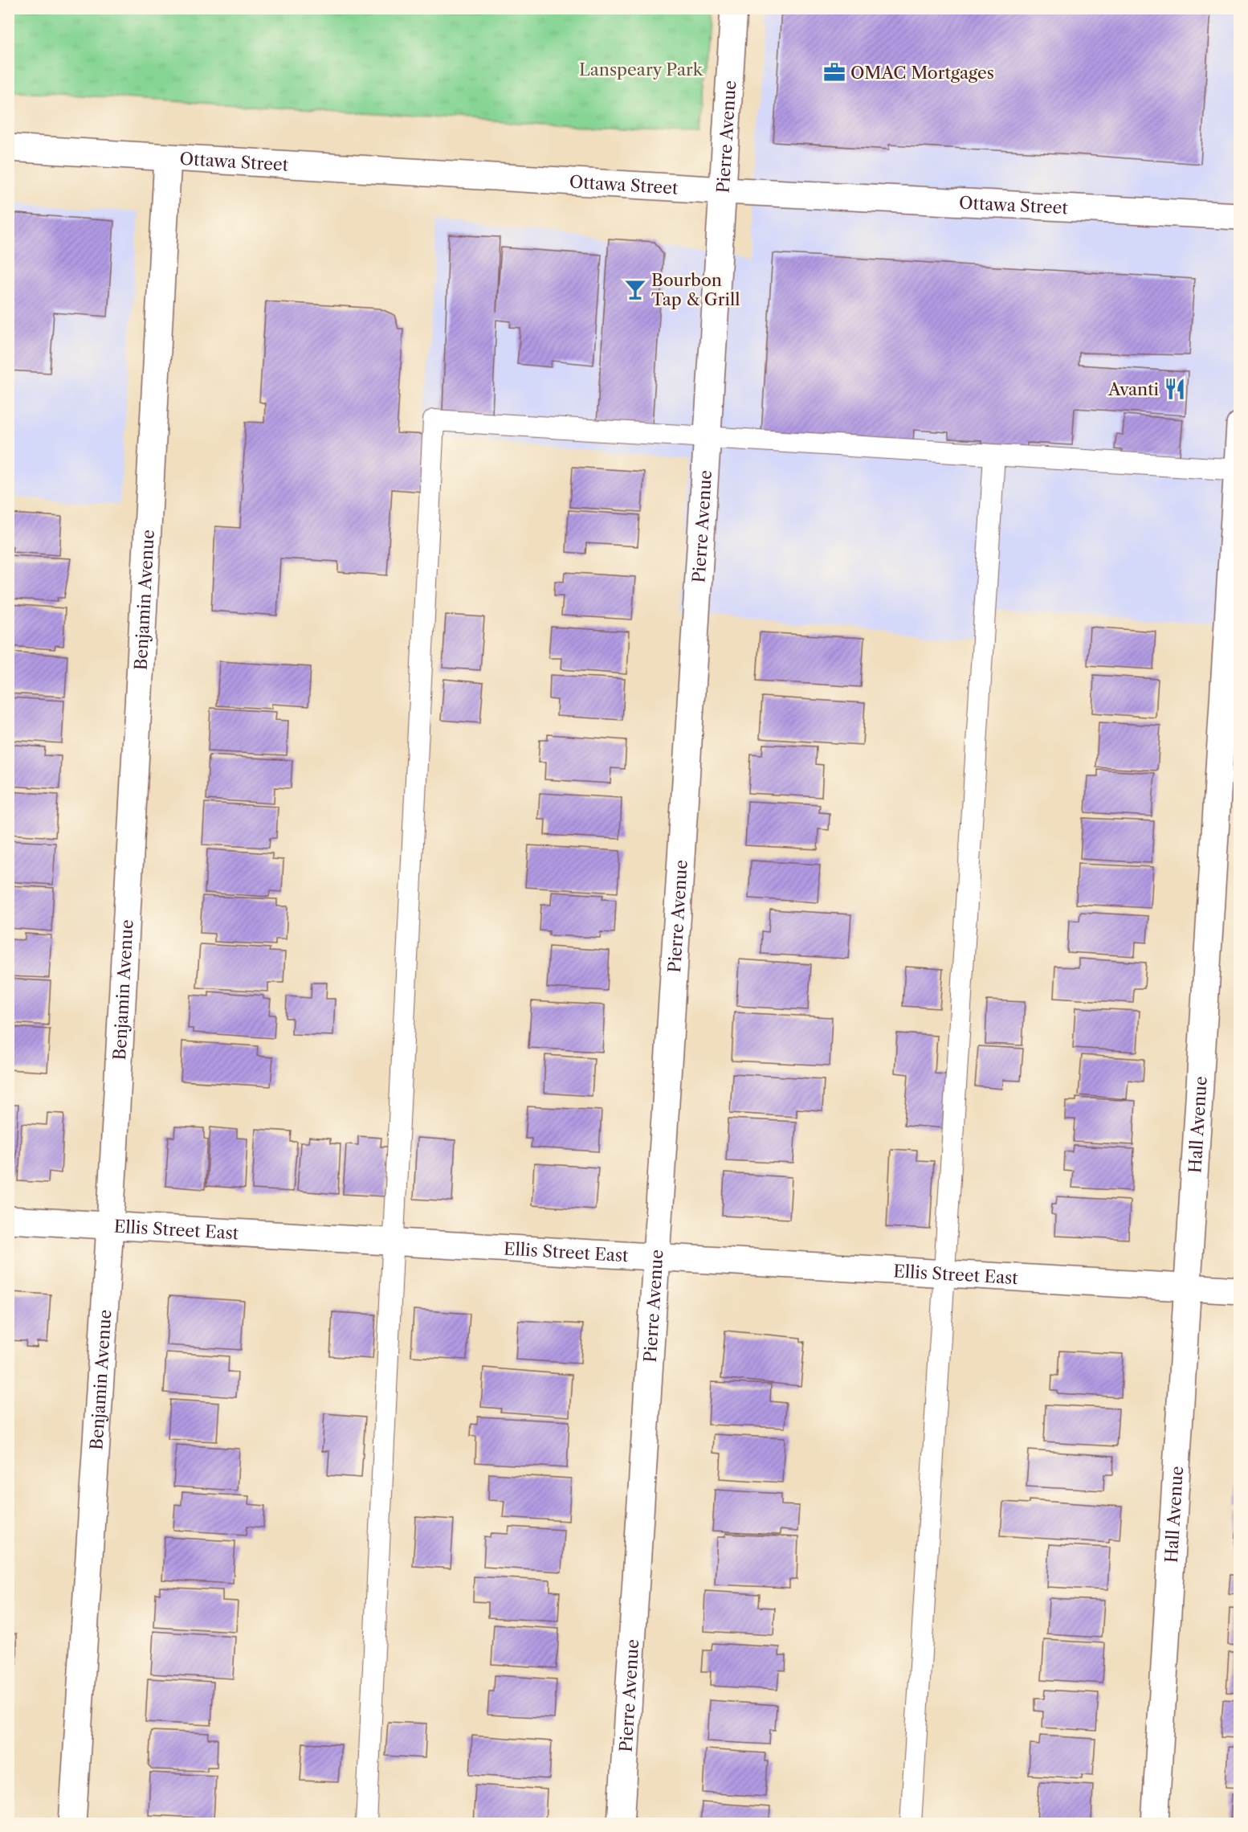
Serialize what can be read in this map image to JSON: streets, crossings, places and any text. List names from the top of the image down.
{
  "streets": {
    "street": [
      "Pierre Avenue",
      "Ottawa Street",
      "Benjamin Avenue",
      "Hall Avenue",
      "Ellis Street East"
    ]
  },
  "crossings": [
    ["Pierre Avenue", "Ottawa Street"],
    ["Pierre Avenue", "Ellis Street East"],
    ["Ottawa Street", "Benjamin Avenue"],
    ["Benjamin Avenue", "Ellis Street East"],
    ["Hall Avenue", "Ellis Street East"]
  ],
  "parks": ["Lanspeary Park"],
  "places": {
    "office": ["OMAC Mortgages"],
    "bar": ["Bourbon Tap & Grill"],
    "restaurant": ["Avanti"]
  }
}
